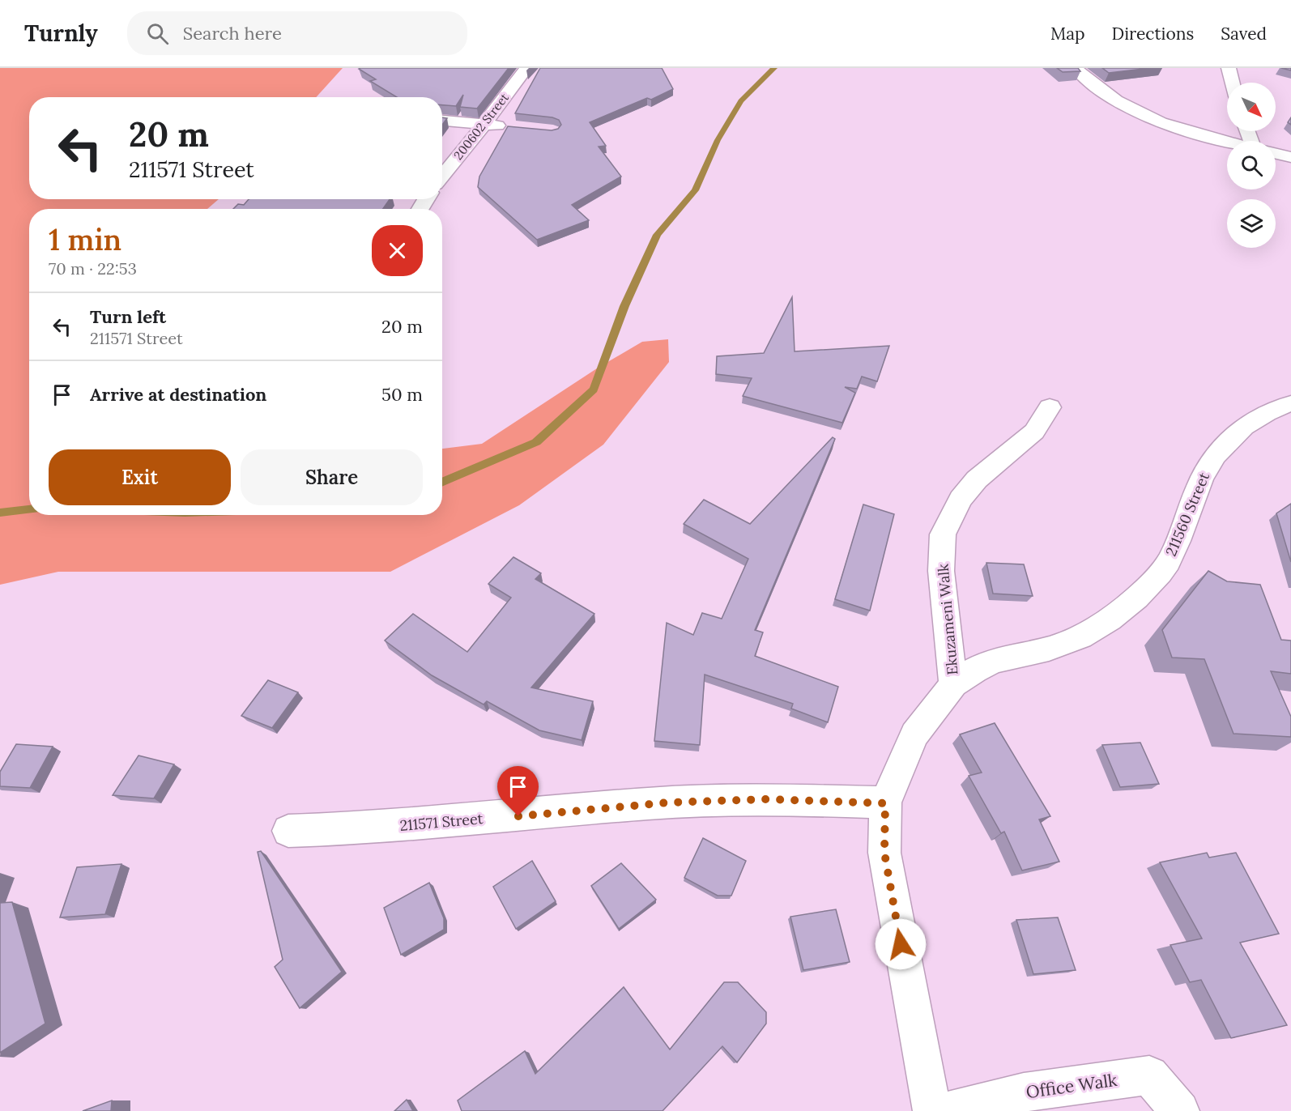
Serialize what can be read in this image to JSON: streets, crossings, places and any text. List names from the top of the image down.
{
  "streets": {
    "street": [
      "200602 Street",
      "211560 Street",
      "Ekuzameni Walk",
      "211571 Street",
      "Office Walk"
    ]
  },
  "crossings": [
    ["211560 Street", "Ekuzameni Walk"],
    ["Ekuzameni Walk", "211571 Street"]
  ],
  "north": "bottom right",
  "page": {
    "header": "Turnly",
    "search": "Search here",
    "nav": ["Map", "Directions", "Saved"],
    "turn": ["20 m", "211571 Street"],
    "heading": ["1 min", "70 m · 22:53"],
    "list": [
      {
        "name": "Turn left",
        "note": "211571 Street",
        "value": "20 m"
      },
      {
        "name": "Arrive at destination",
        "value": "50 m"
      }
    ],
    "buttons": ["Exit", "Share"]
  }
}
